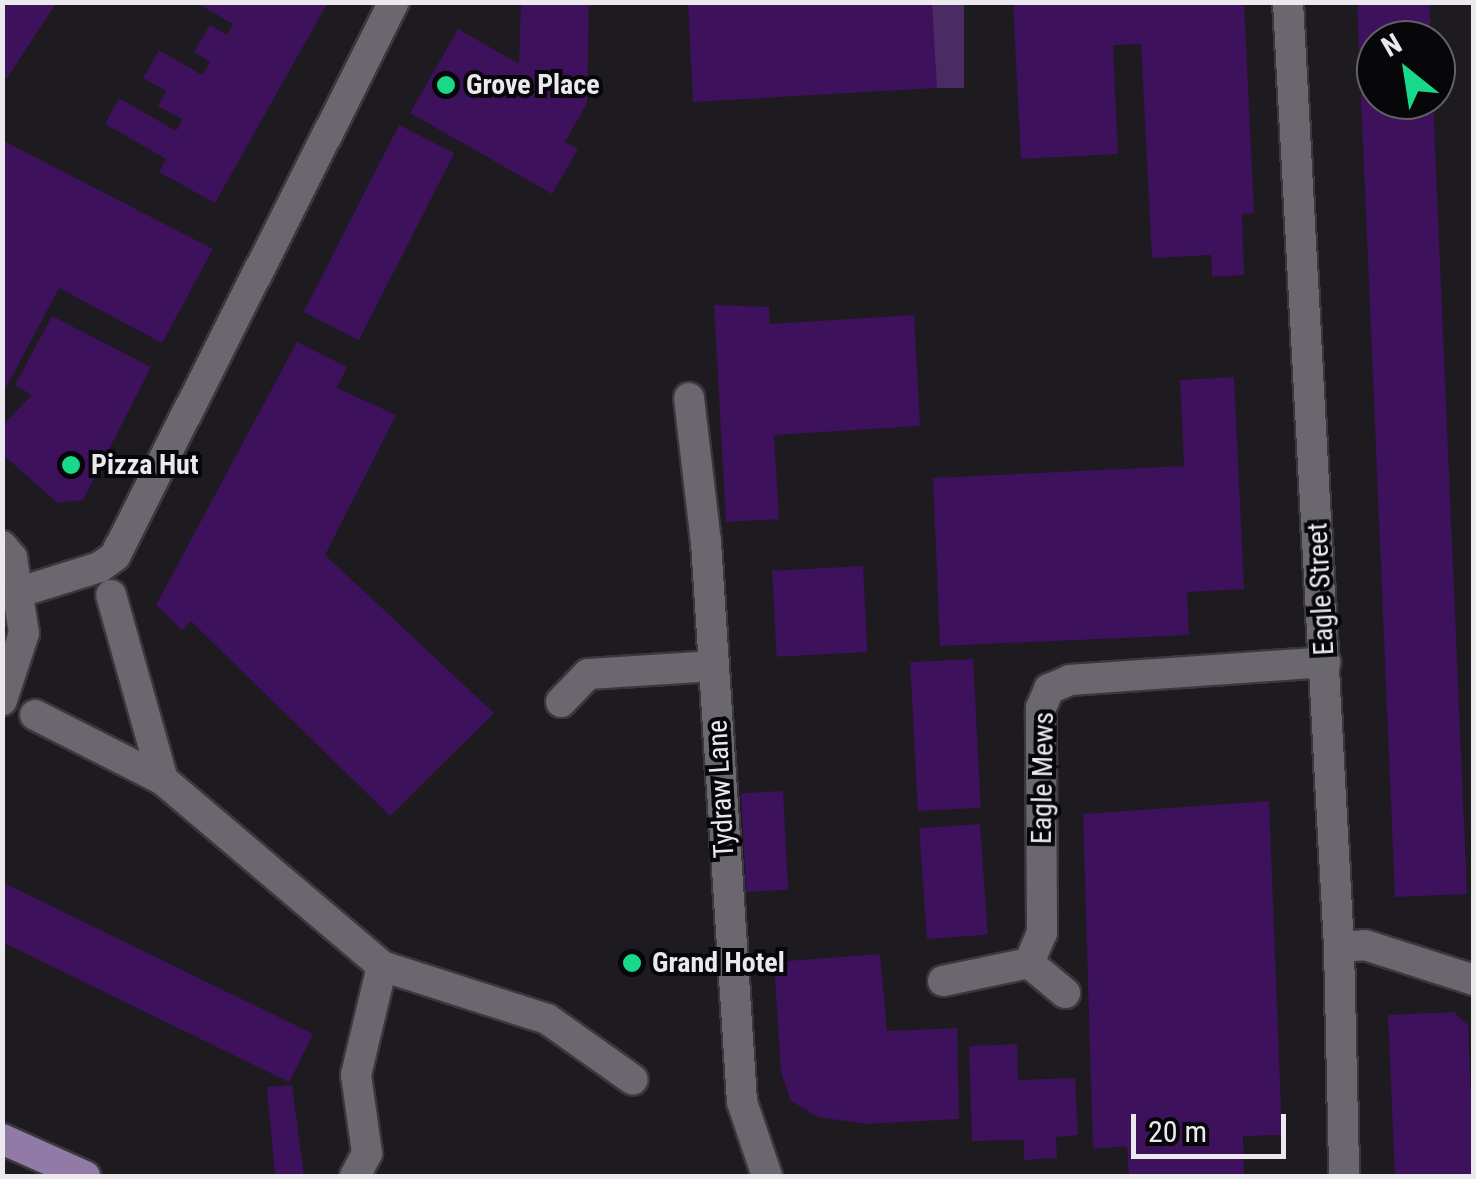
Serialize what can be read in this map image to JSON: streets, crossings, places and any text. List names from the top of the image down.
{
  "streets": {
    "street": ["Eagle Street", "Eagle Mews", "Tydraw Lane"]
  },
  "crossings": [
    ["Eagle Street", "Eagle Mews"]
  ],
  "places": ["Grove Place", "Pizza Hut", "Grand Hotel"],
  "scale_bar": "20 m",
  "north": "top left"
}
